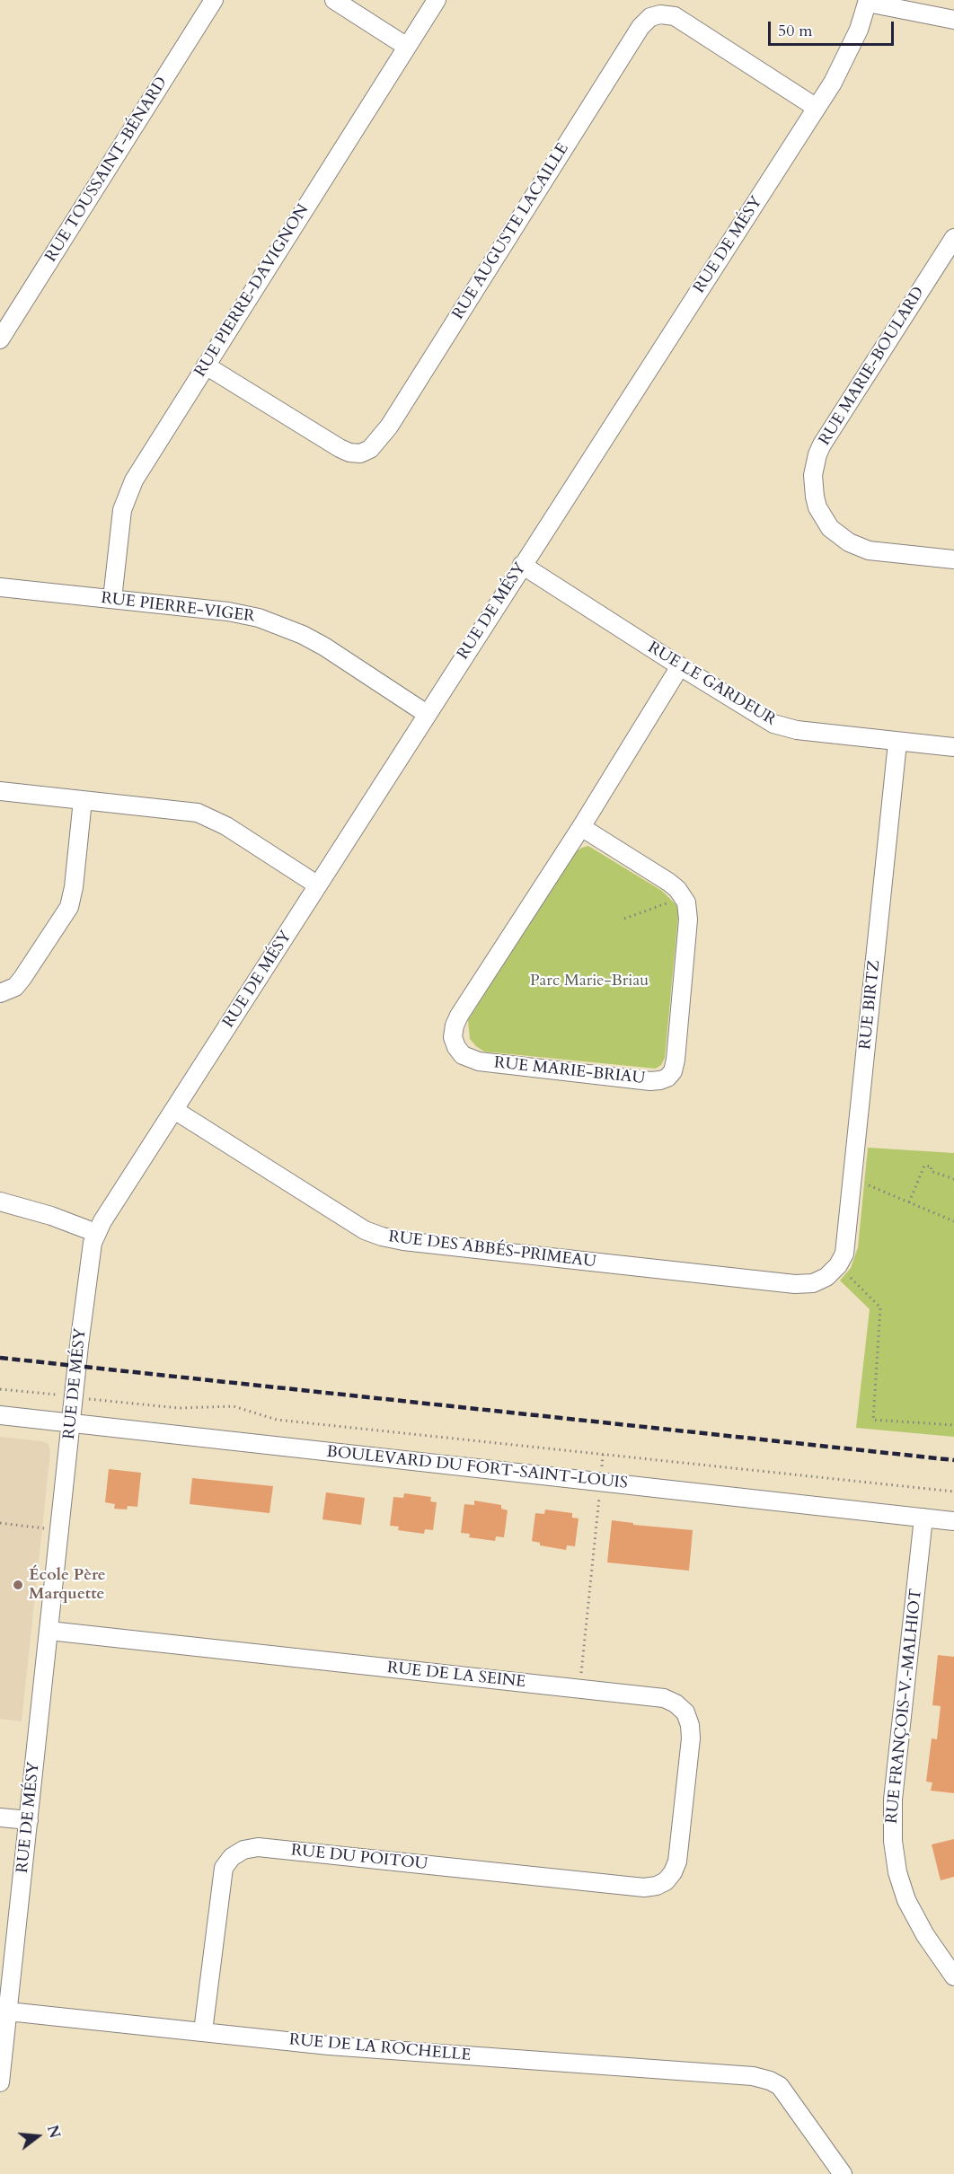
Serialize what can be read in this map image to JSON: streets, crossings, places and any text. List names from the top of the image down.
{
  "streets": {
    "street": [
      "RUE TOUSSAINT-BÉNARD",
      "RUE AUGUSTE LACAILLE",
      "RUE DE MÉSY",
      "RUE PIERRE-DAVIGNON",
      "RUE MARIE-BOULARD",
      "RUE PIERRE-VIGER",
      "RUE LE GARDEUR",
      "RUE BIRTZ",
      "RUE MARIE-BRIAU",
      "RUE DES ABBÉS-PRIMEAU",
      "BOULEVARD DU FORT-SAINT-LOUIS",
      "RUE DE LA SEINE",
      "RUE FRANÇOIS-V.-MALHIOT",
      "RUE DU POITOU",
      "RUE DE LA ROCHELLE"
    ]
  },
  "crossings": [
    ["RUE AUGUSTE LACAILLE", "RUE DE MÉSY"],
    ["RUE AUGUSTE LACAILLE", "RUE PIERRE-DAVIGNON"],
    ["RUE DE MÉSY", "RUE PIERRE-VIGER"],
    ["RUE DE MÉSY", "RUE LE GARDEUR"],
    ["RUE DE MÉSY", "RUE DES ABBÉS-PRIMEAU"],
    ["RUE DE MÉSY", "BOULEVARD DU FORT-SAINT-LOUIS"],
    ["RUE DE MÉSY", "RUE DE LA SEINE"],
    ["RUE DE MÉSY", "RUE DE LA ROCHELLE"],
    ["RUE PIERRE-DAVIGNON", "RUE PIERRE-VIGER"],
    ["RUE LE GARDEUR", "RUE BIRTZ"],
    ["RUE LE GARDEUR", "RUE MARIE-BRIAU"],
    ["RUE BIRTZ", "RUE DES ABBÉS-PRIMEAU"],
    ["BOULEVARD DU FORT-SAINT-LOUIS", "RUE FRANÇOIS-V.-MALHIOT"],
    ["RUE DE LA SEINE", "RUE DU POITOU"],
    ["RUE DU POITOU", "RUE DE LA ROCHELLE"]
  ],
  "parks": ["Parc Marie-Briau"],
  "places": ["École Père Marquette"],
  "scale_bar": "50 m",
  "north": "right"
}
